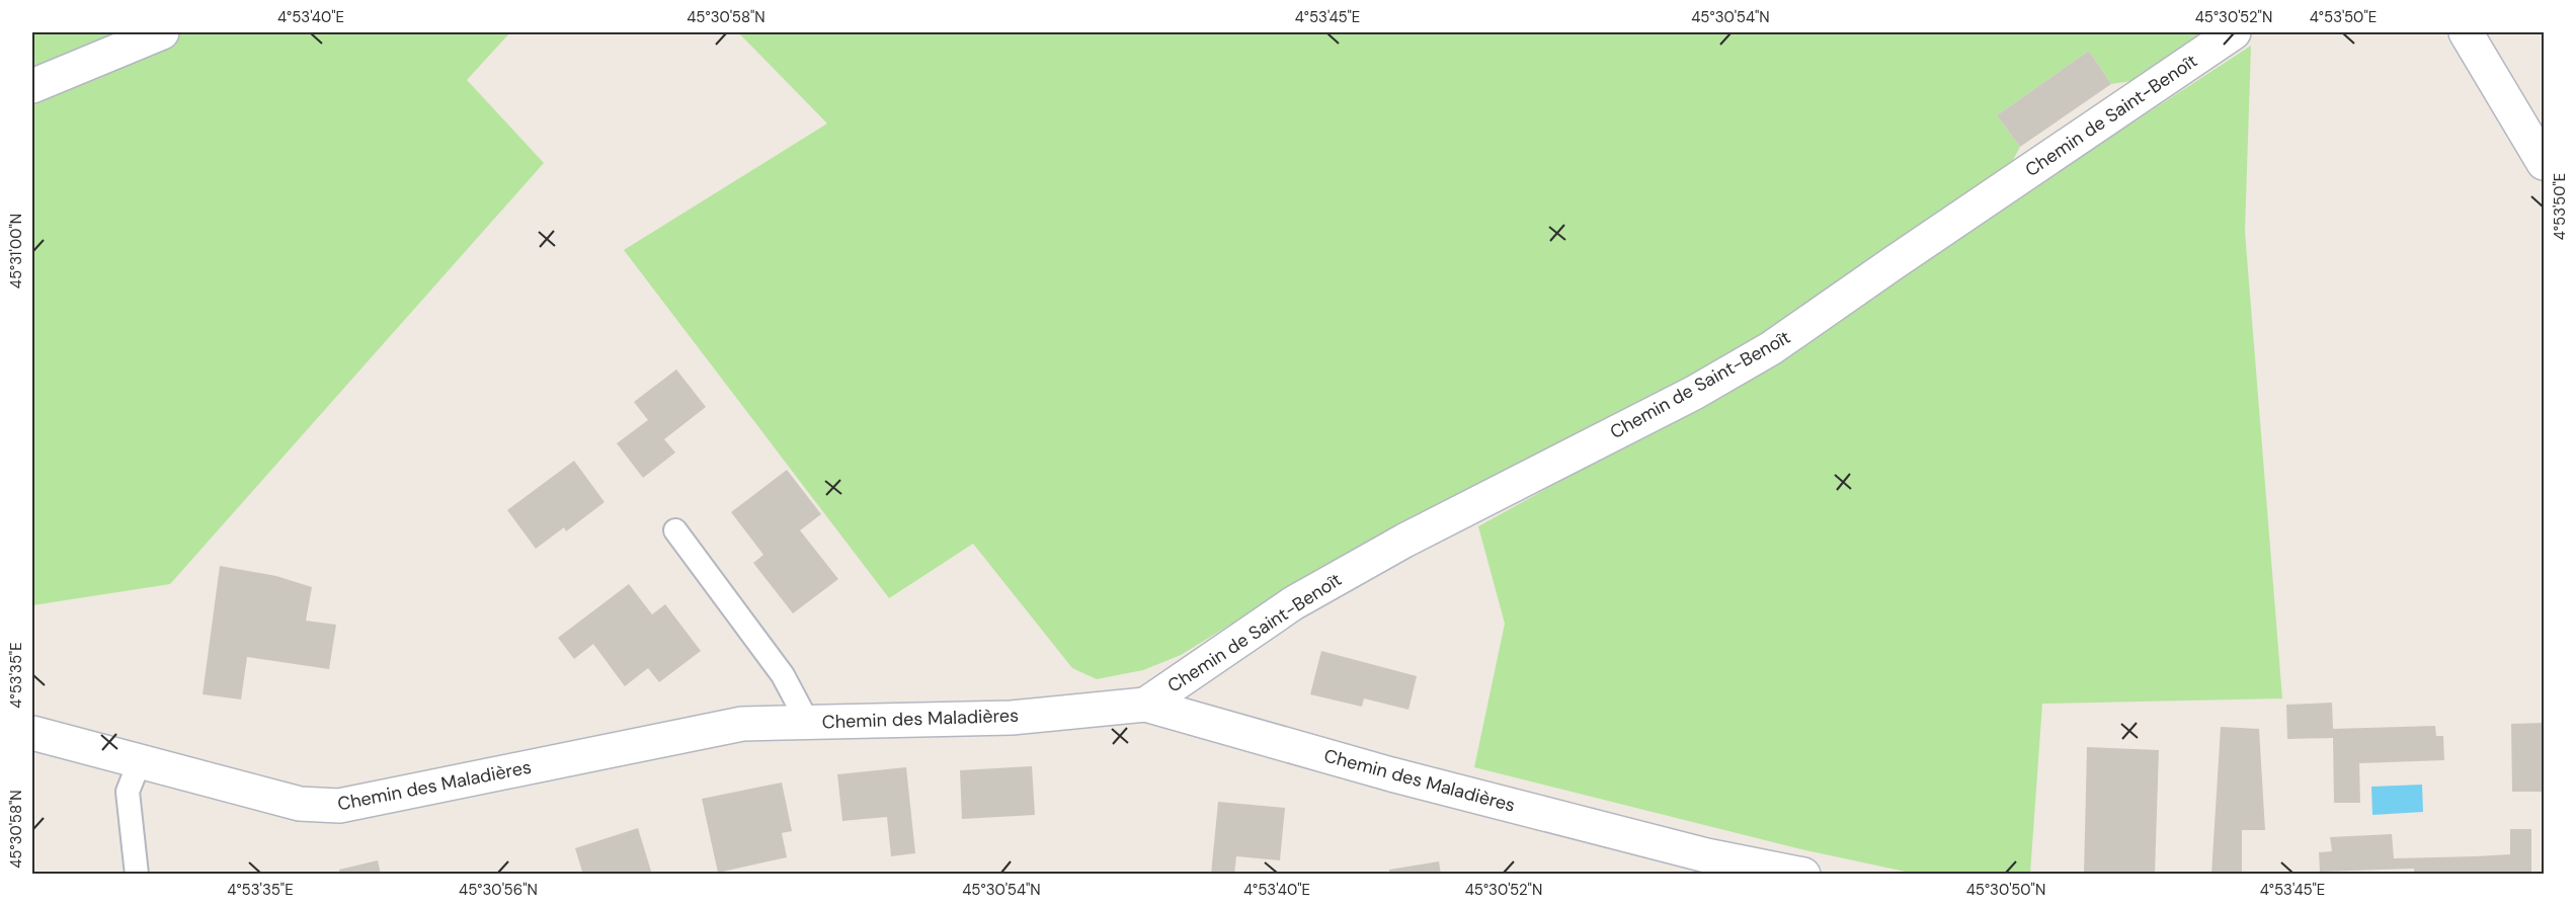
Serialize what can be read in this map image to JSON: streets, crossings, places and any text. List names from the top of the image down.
{
  "streets": {
    "street": ["Chemin de Saint-Benoît", "Chemin des Maladières"]
  },
  "crossings": [
    ["Chemin de Saint-Benoît", "Chemin des Maladières"]
  ],
  "coordinates": [
    "4°53'40\"E",
    "45°30'58\"N",
    "4°53'45\"E",
    "45°30'54\"N",
    "45°30'52\"N",
    "4°53'50\"E",
    "45°31'00\"N",
    "4°53'35\"E",
    "45°30'56\"N",
    "45°30'50\"N"
  ]
}
